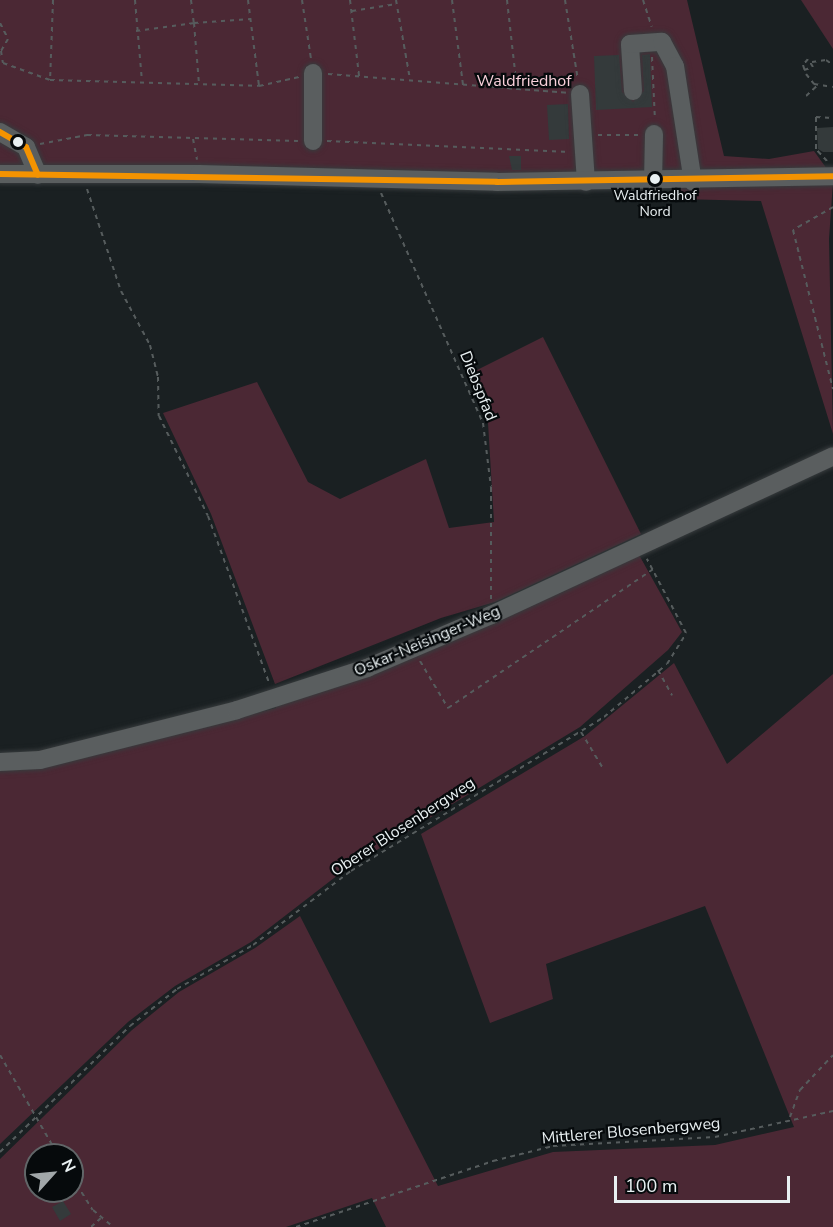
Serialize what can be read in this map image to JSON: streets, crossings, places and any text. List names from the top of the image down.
{
  "streets": {
    "street": ["Oskar-Neisinger-Weg"],
    "path": ["Diebspfad", "Oberer Blosenbergweg", "Mittlerer Blosenbergweg"]
  },
  "crossings": [
    ["Diebspfad", "Oskar-Neisinger-Weg"],
    ["Oskar-Neisinger-Weg", "Oberer Blosenbergweg"]
  ],
  "parks": ["Waldfriedhof"],
  "places": ["Waldfriedhof Nord"],
  "scale_bar": "100 m",
  "north": "top right"
}
